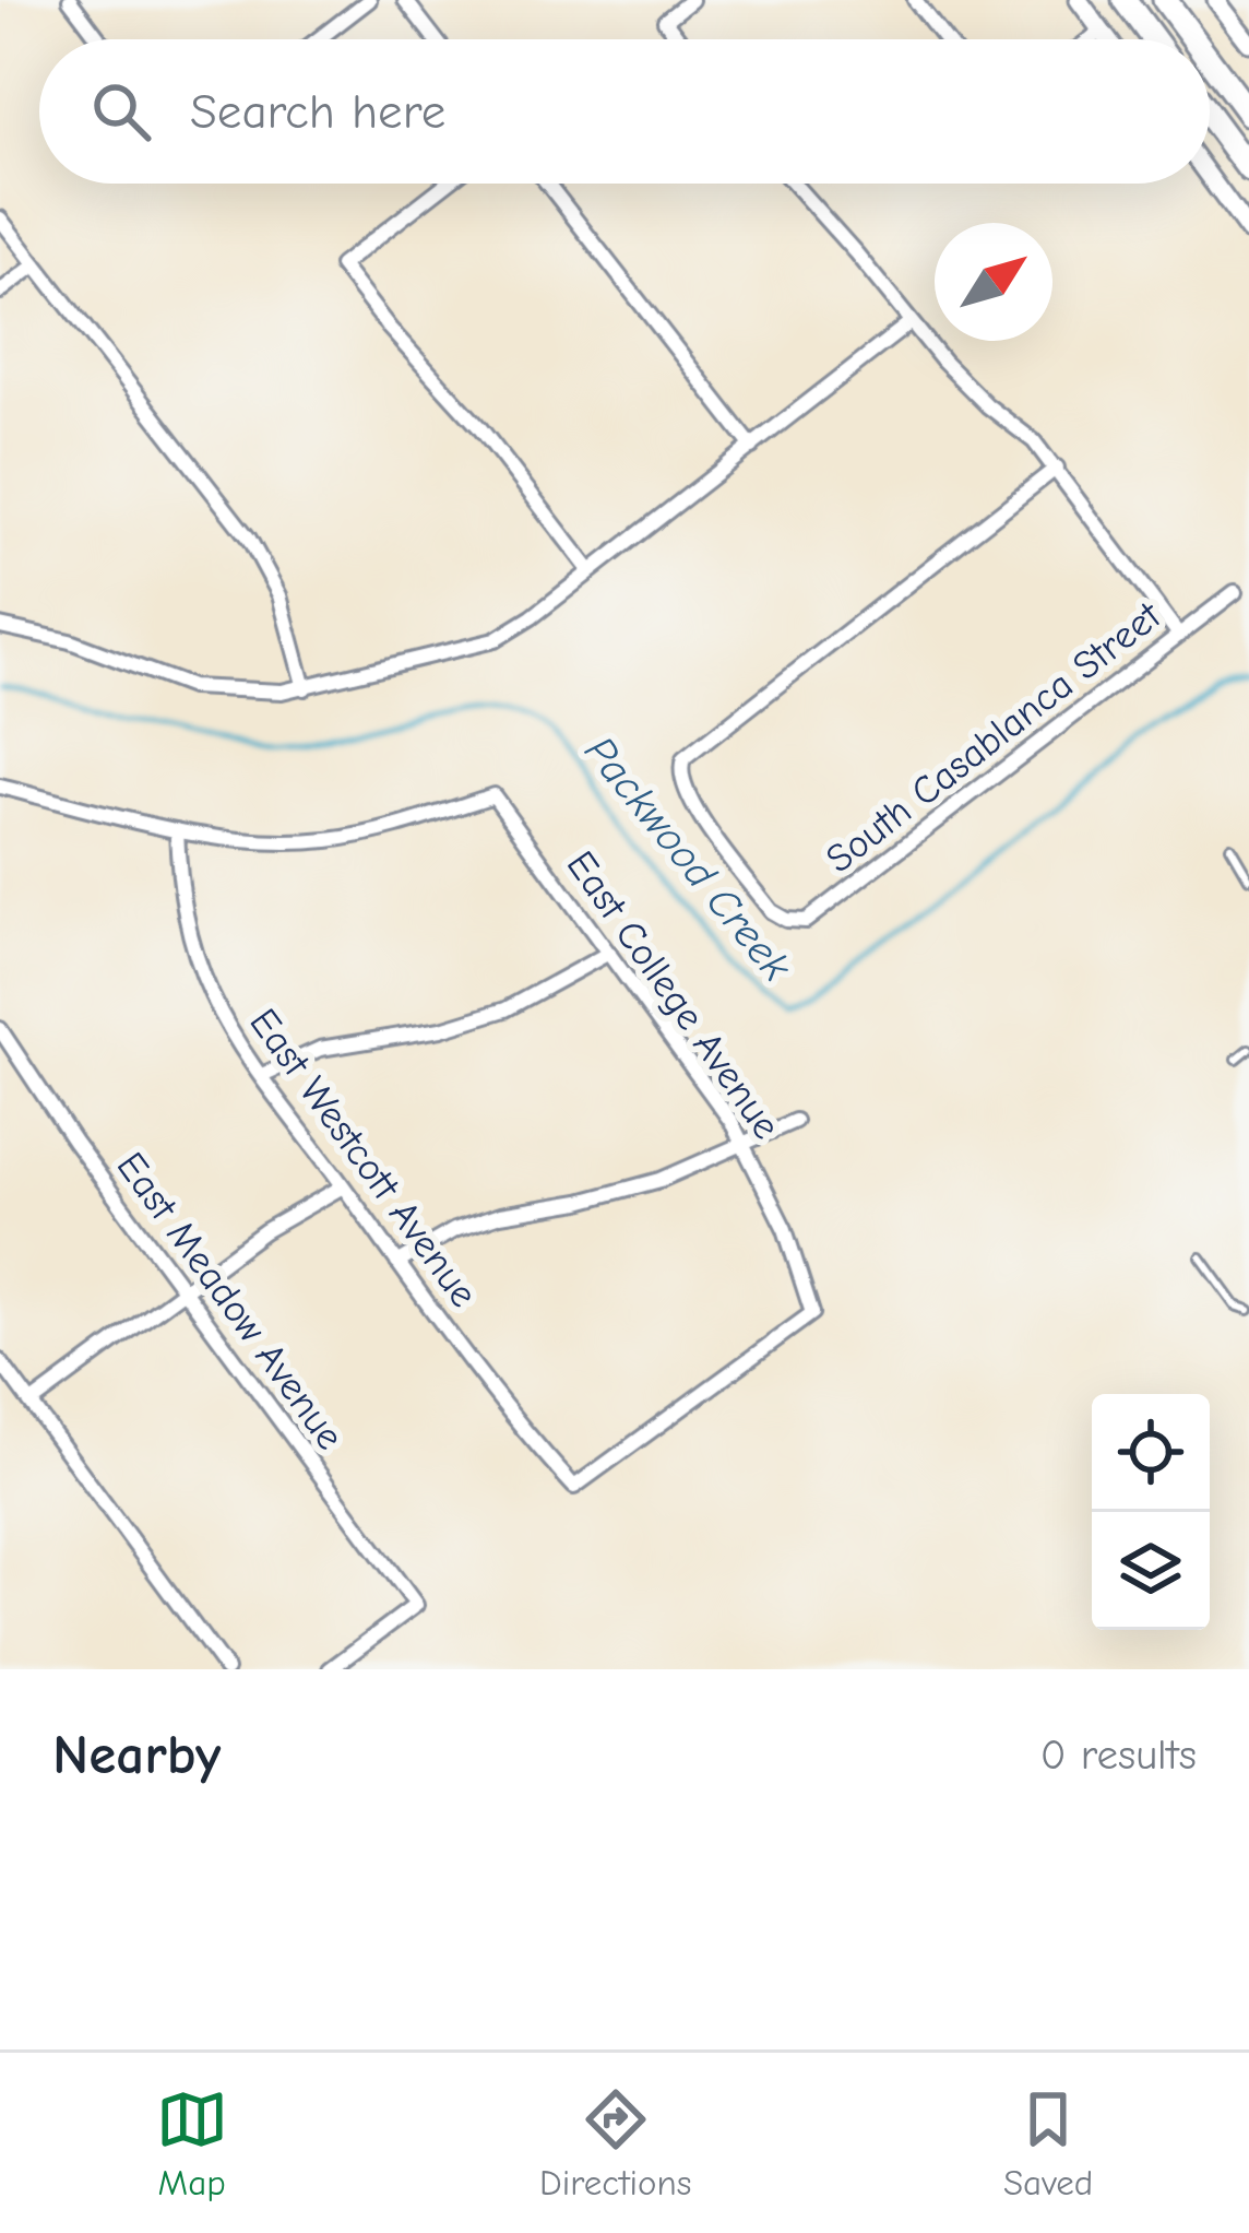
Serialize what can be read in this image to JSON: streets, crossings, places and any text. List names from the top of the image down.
{
  "streets": {
    "street": [
      "South Casablanca Street",
      "East College Avenue",
      "East Westcott Avenue",
      "East Meadow Avenue"
    ]
  },
  "crossings": [
    ["East College Avenue", "East Westcott Avenue"]
  ],
  "water": ["Packwood Creek"],
  "north": "top right",
  "page": {
    "search": "Search here",
    "heading": ["Nearby", "0 results"],
    "nav": ["Map", "Directions", "Saved"]
  }
}
